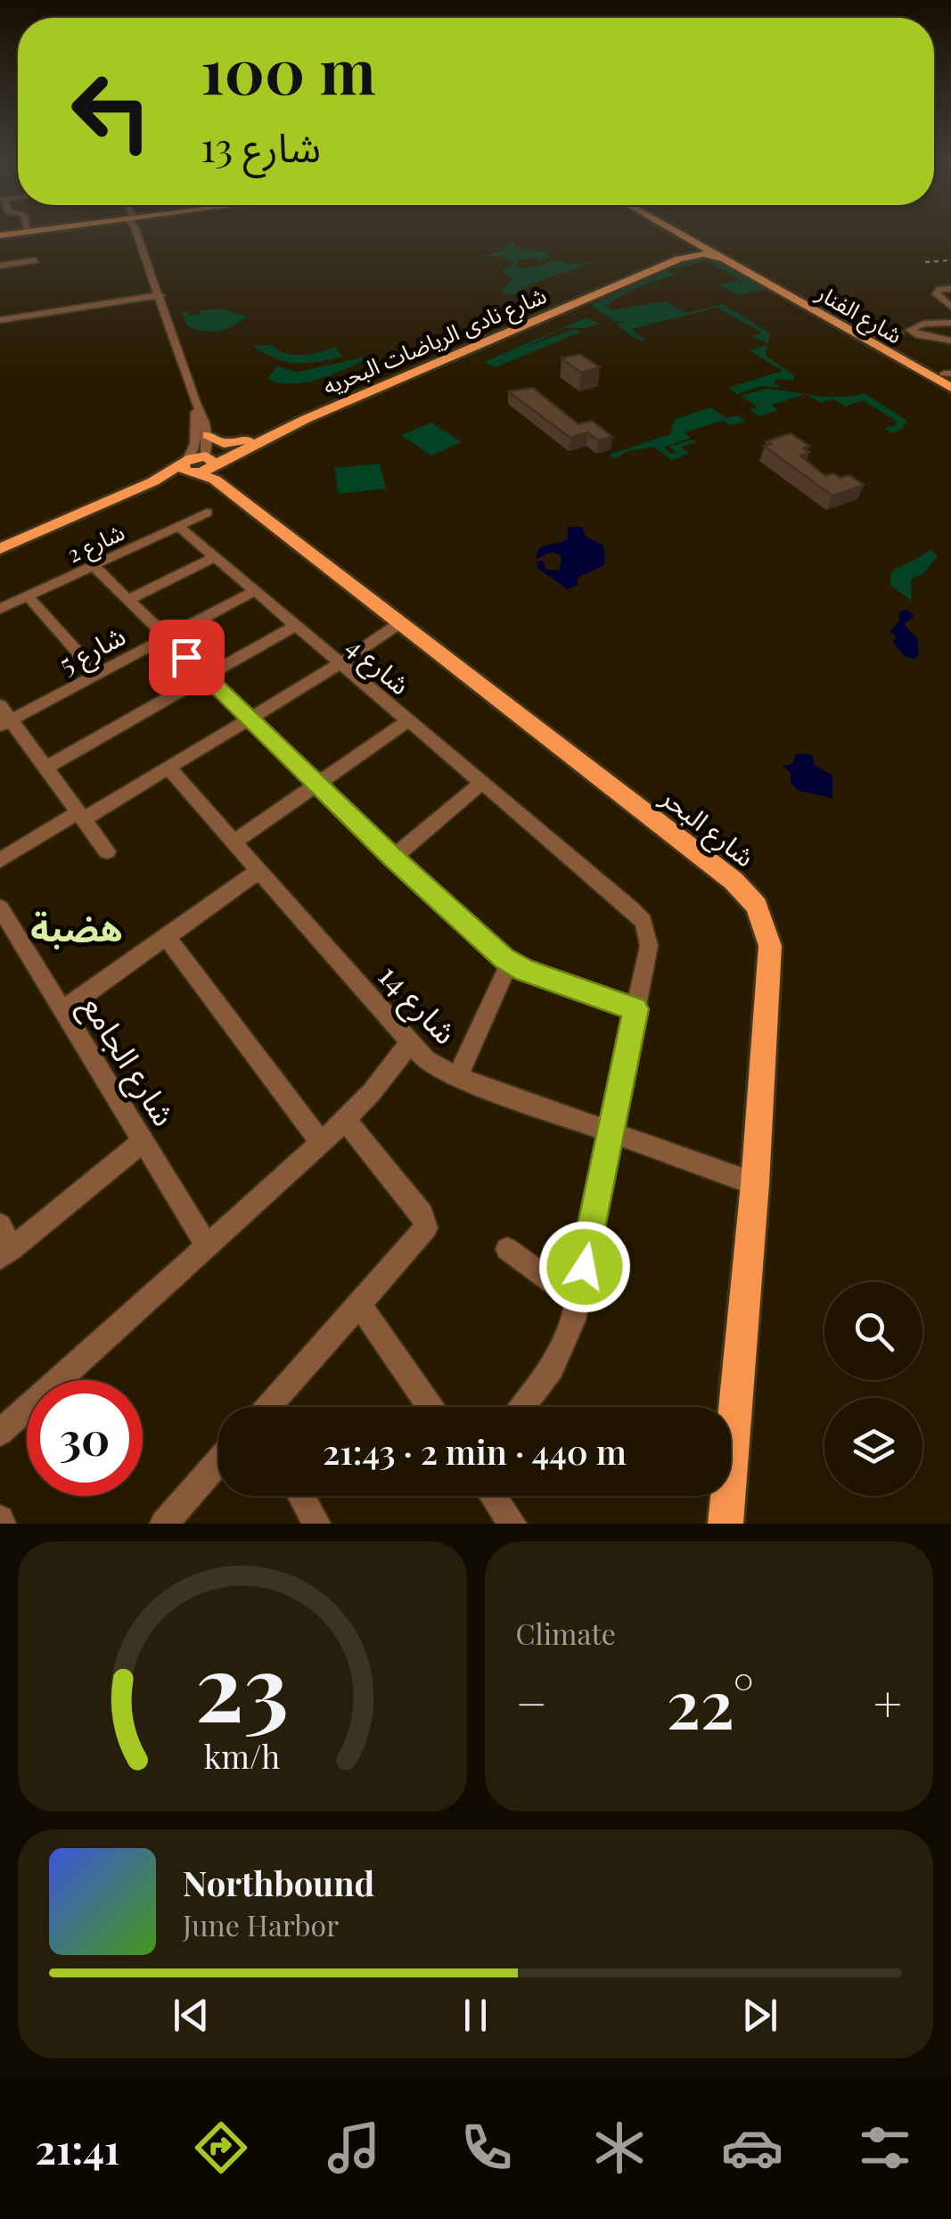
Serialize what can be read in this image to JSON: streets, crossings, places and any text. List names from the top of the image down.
{
  "streets": {
    "main road": ["شارع الفنار", "شارع نادى الرياضات البحريه", "شارع البحر"],
    "street": [
      "شارع 2",
      "شارع 5",
      "شارع 4",
      "شارع 14",
      "شارع الجامع"
    ]
  },
  "crossings": [
    ["شارع الفنار", "شارع نادى الرياضات البحريه"],
    ["شارع نادى الرياضات البحريه", "شارع البحر"],
    ["شارع 2", "شارع 4"],
    ["شارع 5", "شارع 4"],
    ["شارع 4", "شارع 14"],
    ["شارع البحر", "شارع 14"]
  ],
  "districts": ["هضبة"],
  "page": {
    "turn": ["100 m", "شارع 13"],
    "limit": "30",
    "trip": "21:43 · 2 min · 440 m",
    "tile": "Climate",
    "heat": ["−", "22°", "+"],
    "song": ["Northbound", "June Harbor"],
    "tabs": "21:41",
    "gauge": ["23", "km/h"]
  }
}
